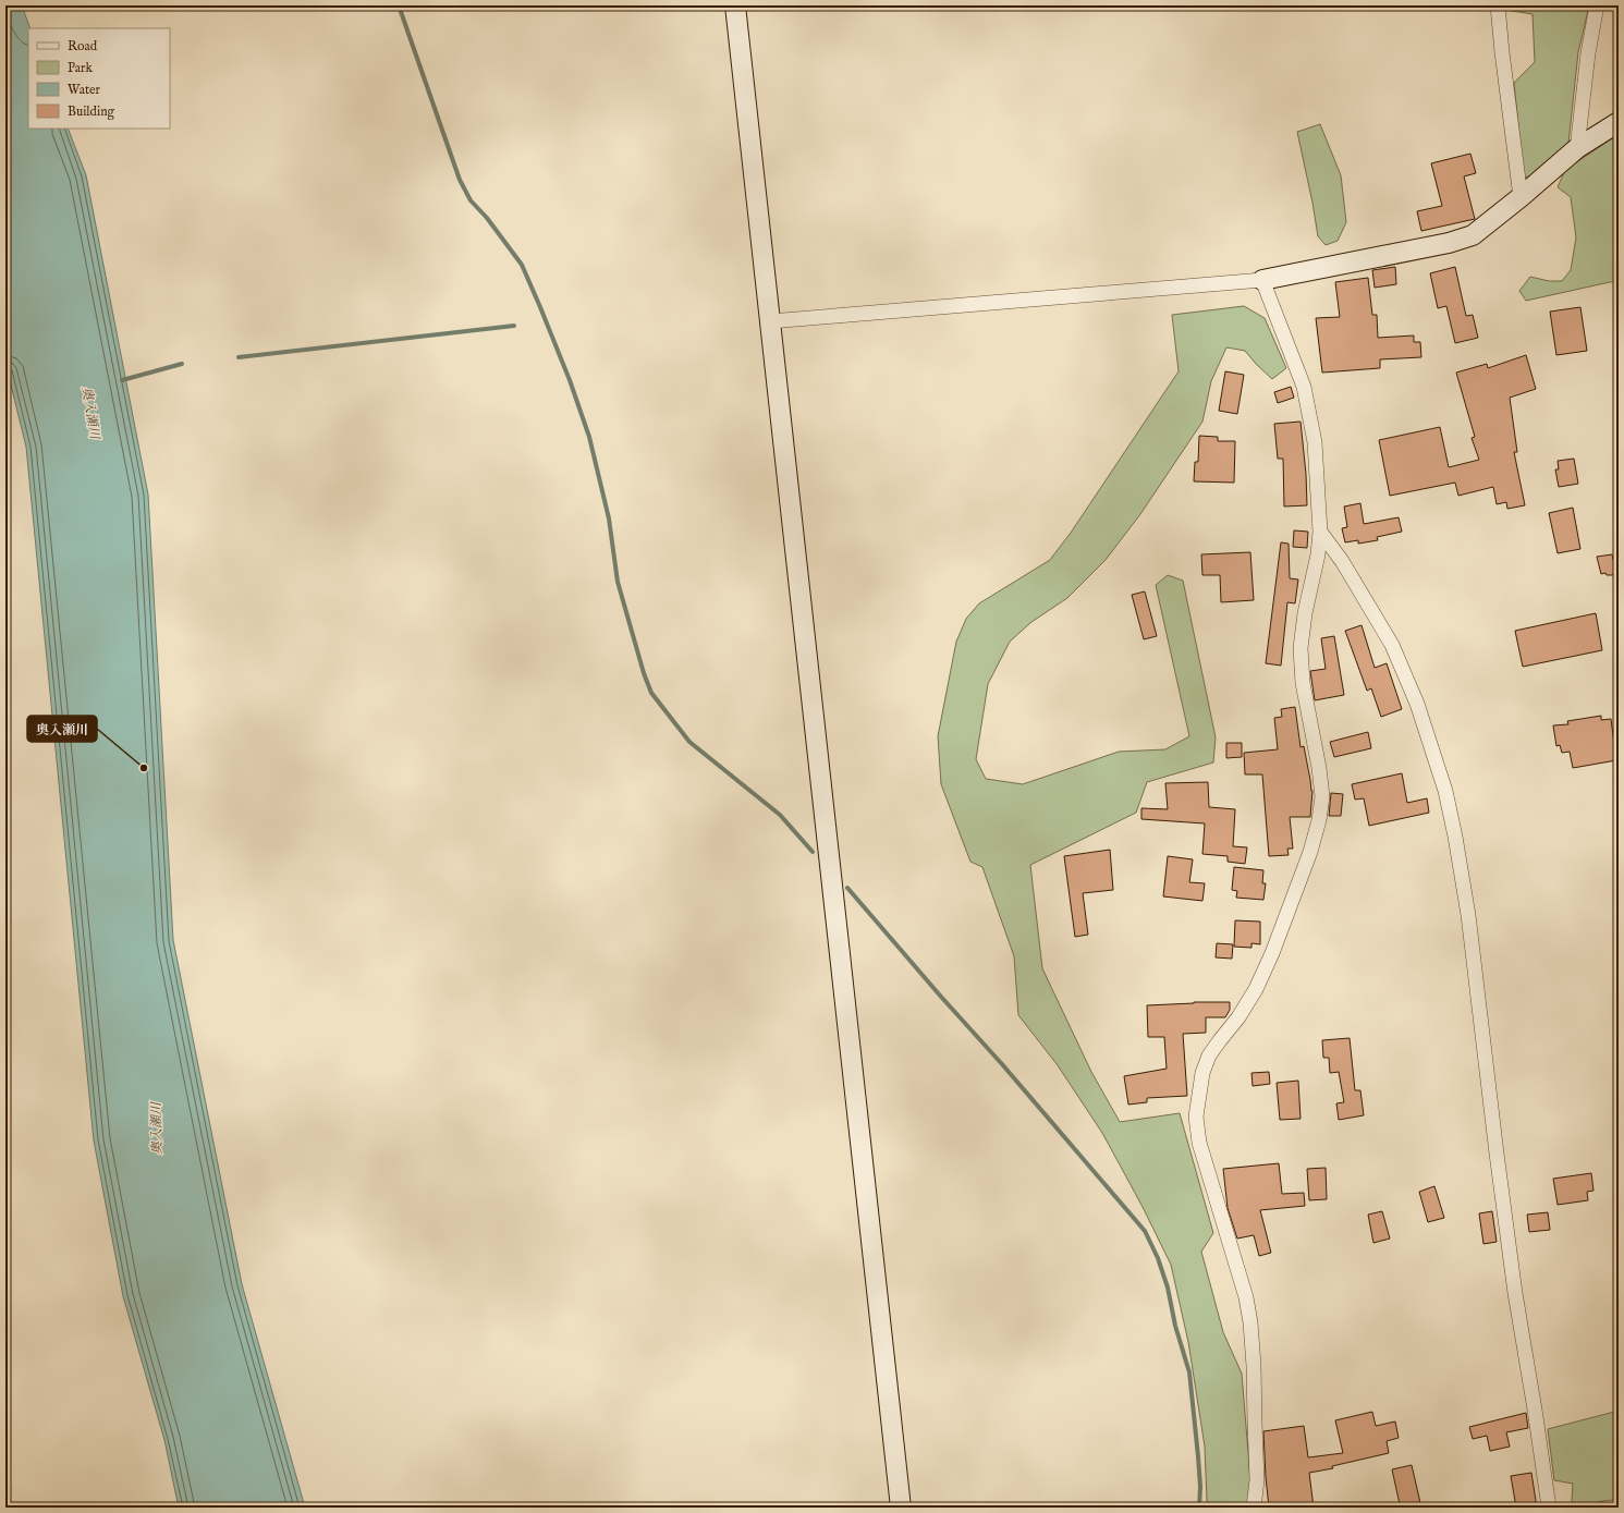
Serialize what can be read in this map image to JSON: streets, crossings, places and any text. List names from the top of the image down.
{
  "water": ["奥入瀬川"],
  "places": ["奥入瀬川"],
  "legend": [
    "Road",
    "Park",
    "Water",
    "Building"
  ]
}
